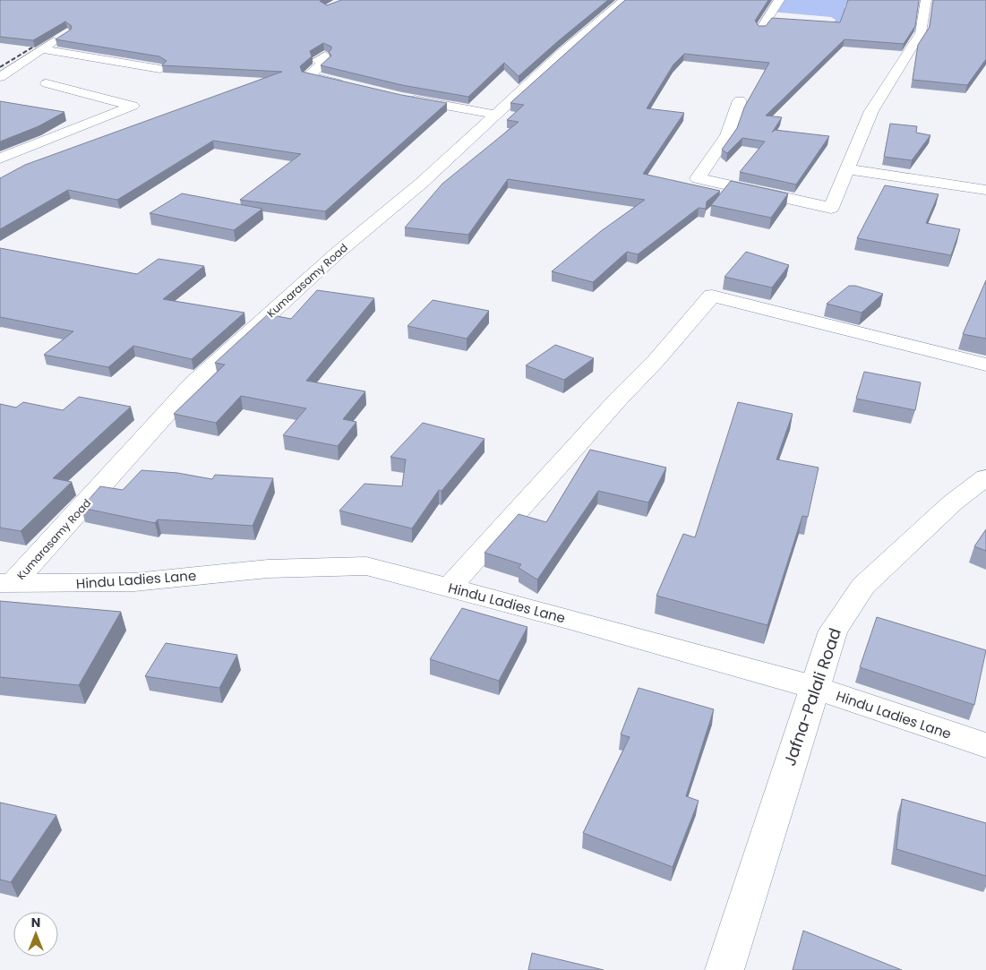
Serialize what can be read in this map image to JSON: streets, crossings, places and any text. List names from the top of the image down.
{
  "streets": {
    "street": ["Kumarasamy Road", "Hindu Ladies Lane", "Jafna-Palali Road"]
  },
  "crossings": [
    ["Kumarasamy Road", "Hindu Ladies Lane"],
    ["Hindu Ladies Lane", "Jafna-Palali Road"]
  ],
  "north": "top"
}
